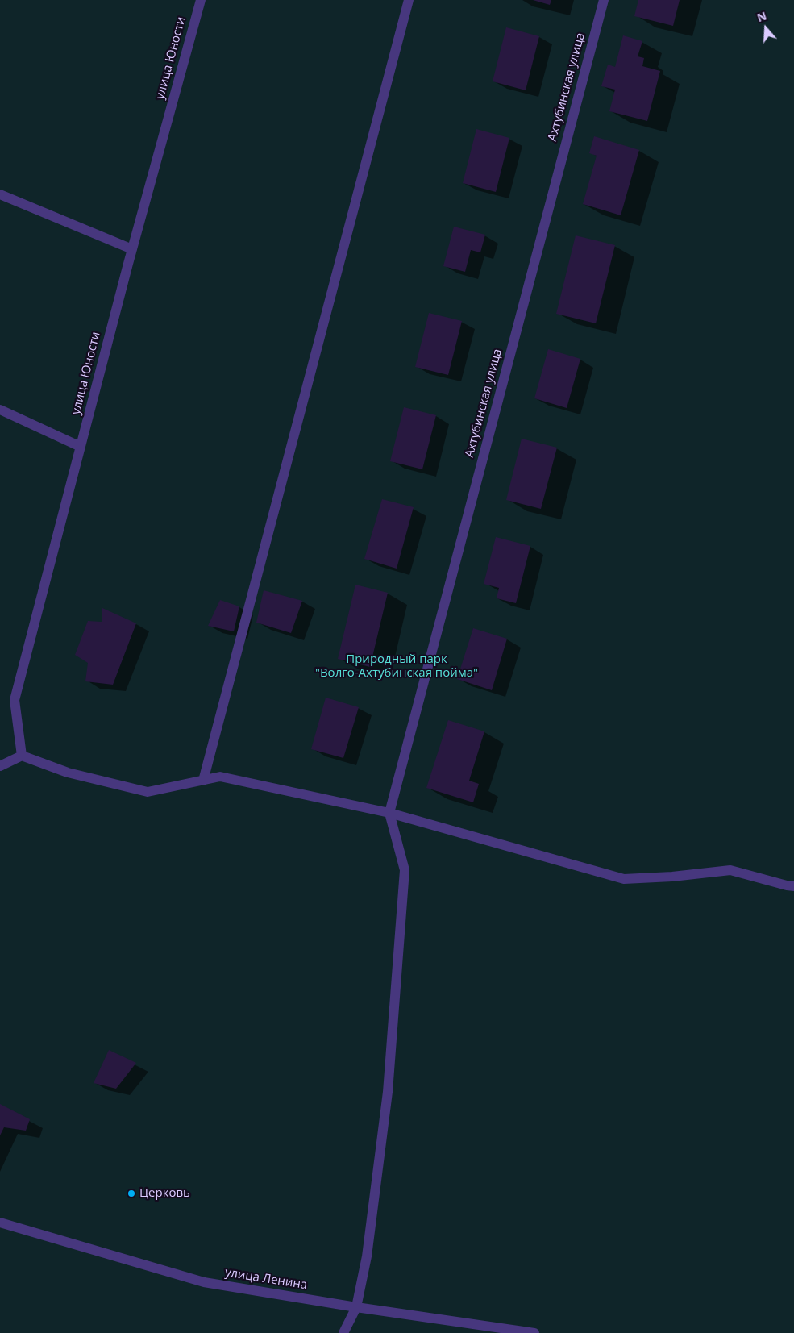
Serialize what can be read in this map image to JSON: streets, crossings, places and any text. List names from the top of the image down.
{
  "streets": {
    "street": ["улица Юности", "Ахтубинская улица", "улица Ленина"]
  },
  "parks": ["Природный парк \"Волго-Ахтубинская пойма\""],
  "places": ["Церковь"],
  "north": "top"
}
